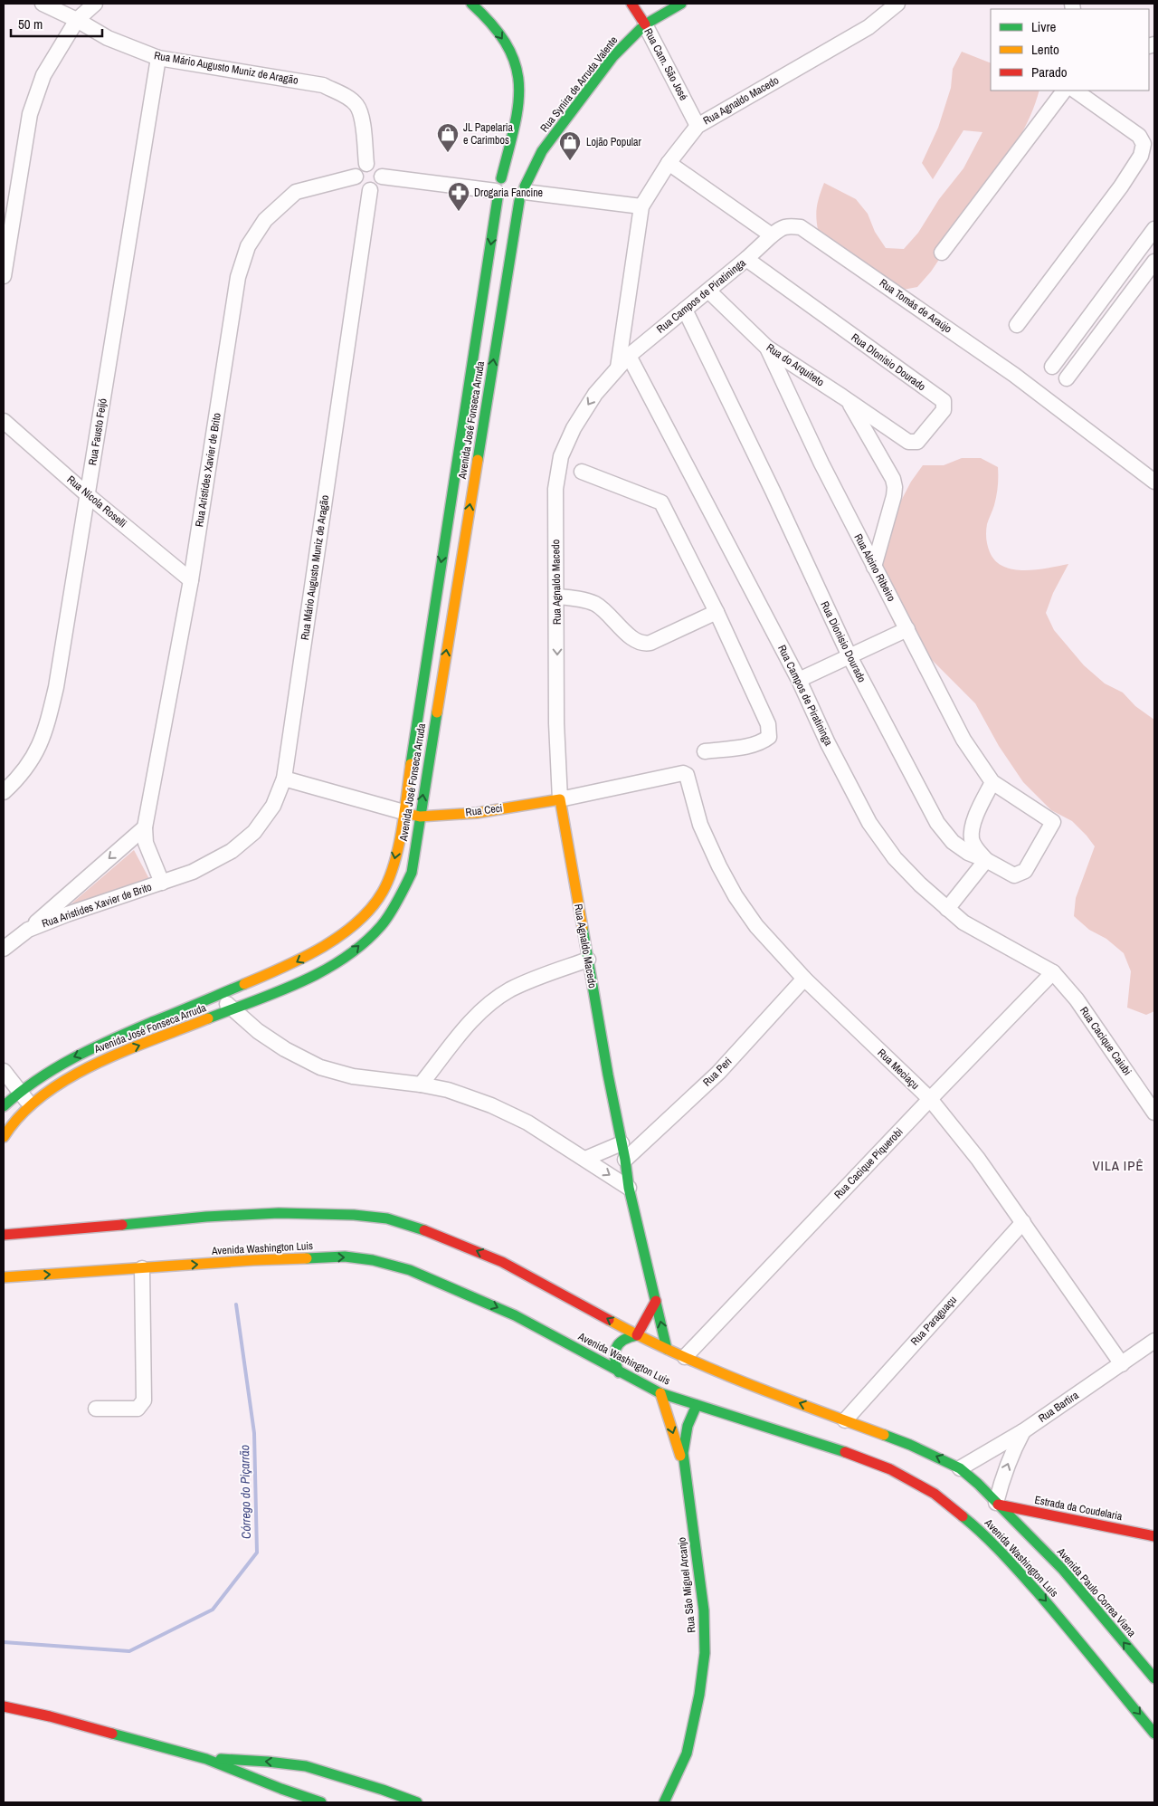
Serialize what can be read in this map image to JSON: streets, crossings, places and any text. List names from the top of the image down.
{
  "streets": {
    "main road": [
      "Rua Cam. São José",
      "Rua Synira de Arruda Valente",
      "Rua Agnaldo Macedo",
      "Avenida José Fonseca Arruda",
      "Rua Ceci",
      "Avenida Washington Luis",
      "Estrada da Coudelaria",
      "Rua São Miguel Arcanjo",
      "Avenida Paulo Correa Viana"
    ],
    "street": [
      "Rua Mário Augusto Muniz de Aragão",
      "Rua Campos de Piratininga",
      "Rua Tomás de Araújo",
      "Rua DIonisio Dourado",
      "Rua do Arquiteto",
      "Rua Fausto Feijó",
      "Rua Aristides Xavier de Brito",
      "Rua Nicola Roselli",
      "Rua Alcino Ribeiro",
      "Rua Dionisio Dourado",
      "Rua Cacique Caiubi",
      "Rua Meciaçu",
      "Rua Peri",
      "Rua Cacique Piquerobi",
      "Rua Paraguaçu",
      "Rua Bartira"
    ]
  },
  "crossings": [
    ["Rua Cam. São José", "Rua Synira de Arruda Valente"],
    ["Rua Cam. São José", "Rua Agnaldo Macedo"],
    ["Rua Mário Augusto Muniz de Aragão", "Rua Fausto Feijó"],
    ["Rua Mário Augusto Muniz de Aragão", "Rua Aristides Xavier de Brito"],
    ["Rua Mário Augusto Muniz de Aragão", "Rua Ceci"],
    ["Rua Synira de Arruda Valente", "Avenida José Fonseca Arruda"],
    ["Rua Agnaldo Macedo", "Rua Campos de Piratininga"],
    ["Rua Agnaldo Macedo", "Rua Ceci"],
    ["Rua Agnaldo Macedo", "Rua Peri"],
    ["Rua Agnaldo Macedo", "Avenida Washington Luis"],
    ["Rua Campos de Piratininga", "Rua Tomás de Araújo"],
    ["Rua Campos de Piratininga", "Rua DIonisio Dourado"],
    ["Rua Campos de Piratininga", "Rua do Arquiteto"],
    ["Rua Campos de Piratininga", "Rua Dionisio Dourado"],
    ["Rua Campos de Piratininga", "Rua Cacique Caiubi"],
    ["Rua Campos de Piratininga", "Rua Cacique Piquerobi"],
    ["Rua DIonisio Dourado", "Rua do Arquiteto"],
    ["Rua do Arquiteto", "Rua Alcino Ribeiro"],
    ["Avenida José Fonseca Arruda", "Rua Ceci"],
    ["Rua Fausto Feijó", "Rua Nicola Roselli"],
    ["Rua Aristides Xavier de Brito", "Rua Nicola Roselli"],
    ["Rua Alcino Ribeiro", "Rua Dionisio Dourado"],
    ["Rua Ceci", "Rua Meciaçu"],
    ["Rua Cacique Caiubi", "Rua Cacique Piquerobi"],
    ["Rua Meciaçu", "Rua Peri"],
    ["Rua Meciaçu", "Rua Cacique Piquerobi"],
    ["Rua Meciaçu", "Rua Paraguaçu"],
    ["Rua Meciaçu", "Rua Bartira"],
    ["Rua Cacique Piquerobi", "Avenida Washington Luis"],
    ["Avenida Washington Luis", "Rua Paraguaçu"],
    ["Avenida Washington Luis", "Rua Bartira"],
    ["Avenida Washington Luis", "Estrada da Coudelaria"],
    ["Avenida Washington Luis", "Rua São Miguel Arcanjo"],
    ["Avenida Washington Luis", "Avenida Paulo Correa Viana"],
    ["Estrada da Coudelaria", "Avenida Paulo Correa Viana"]
  ],
  "one_way": ["Avenida Paulo Correa Viana"],
  "districts": ["VILA IPÊ"],
  "water": ["Córrego do Piçarrão"],
  "places": {
    "shop": ["JL Papelaria e Carimbos", "Lojão Popular"],
    "pharmacy": ["Drogaria Fancine"]
  },
  "legend": ["Livre", "Lento", "Parado"],
  "scale_bar": "50 m"
}
